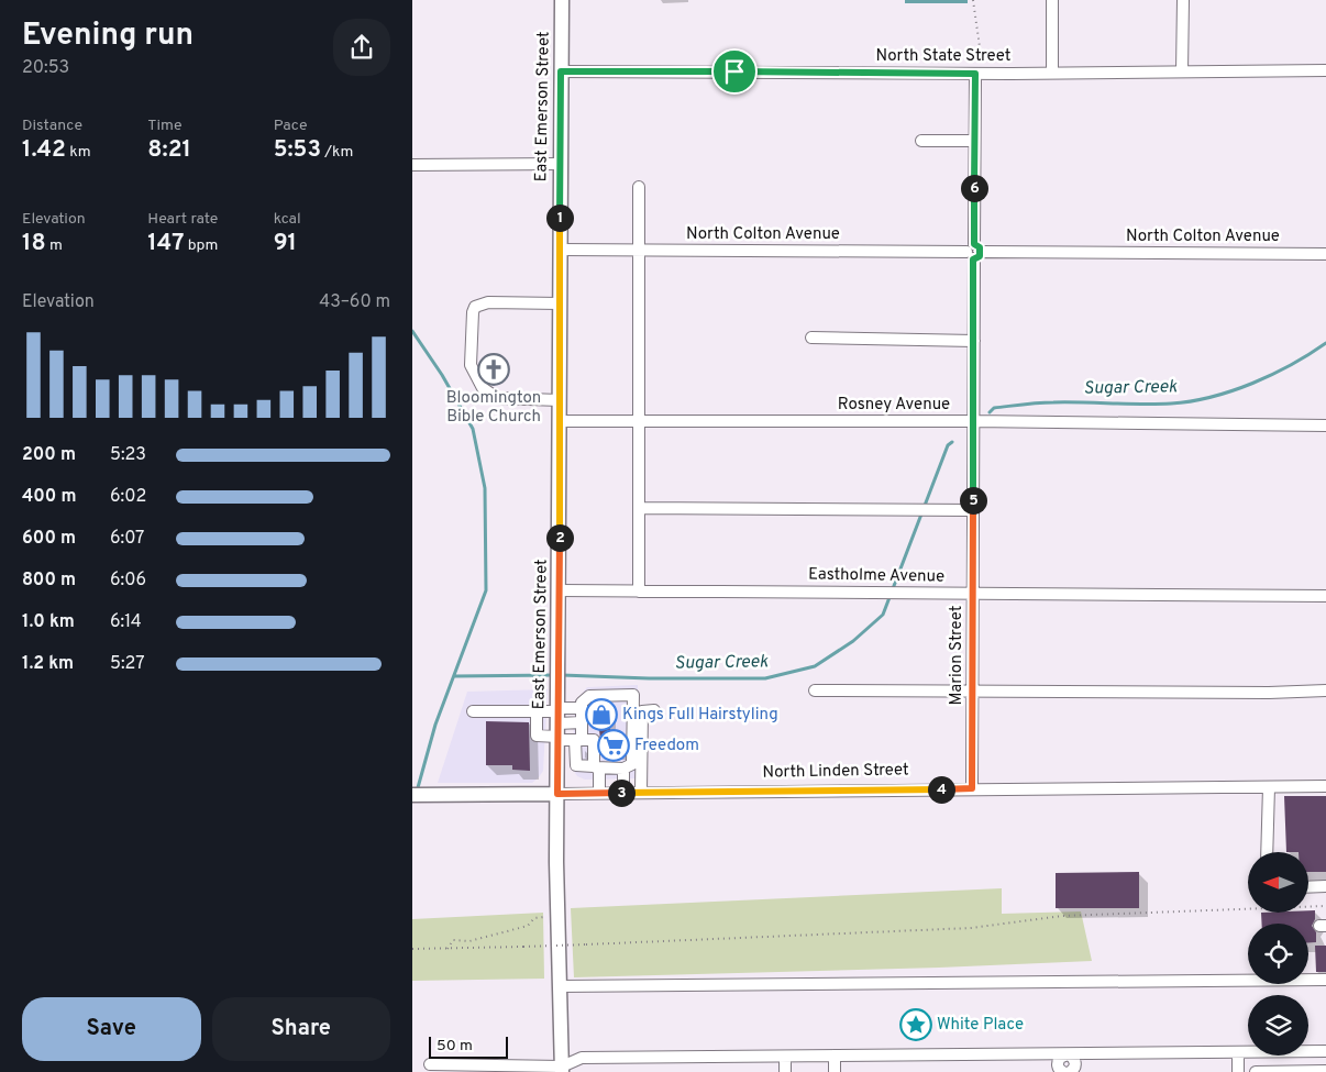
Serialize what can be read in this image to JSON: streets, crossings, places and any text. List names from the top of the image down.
{
  "streets": {
    "main road": ["East Emerson Street", "North Linden Street"],
    "street": [
      "North State Street",
      "North Colton Avenue",
      "Rosney Avenue",
      "Eastholme Avenue",
      "Marion Street"
    ]
  },
  "crossings": [
    ["North State Street", "East Emerson Street"],
    ["North State Street", "Marion Street"],
    ["East Emerson Street", "North Colton Avenue"],
    ["East Emerson Street", "Rosney Avenue"],
    ["East Emerson Street", "Eastholme Avenue"],
    ["East Emerson Street", "North Linden Street"],
    ["North Colton Avenue", "Marion Street"],
    ["Rosney Avenue", "Marion Street"],
    ["Eastholme Avenue", "Marion Street"],
    ["Marion Street", "North Linden Street"]
  ],
  "water": ["Sugar Creek"],
  "places": {
    "church": ["Bloomington Bible Church"],
    "shop": ["Kings Full Hairstyling"],
    "supermarket": ["Freedom"],
    "place": ["White Place"]
  },
  "scale_bar": "50 m",
  "north": "left",
  "page": {
    "heading": ["Evening run", "20:53"],
    "stats": [
      ["Distance", "1.42 km"],
      ["Time", "8:21"],
      ["Pace", "5:53 /km"],
      ["Elevation", "18 m"],
      ["Heart rate", "147 bpm"],
      ["kcal", "91"]
    ],
    "pins": [
      "6",
      "1",
      "5",
      "2",
      "4",
      "3"
    ],
    "chart": ["Elevation", "43–60 m"],
    "list": [
      {
        "name": "200 m",
        "note": "5:23"
      },
      {
        "name": "400 m",
        "note": "6:02"
      },
      {
        "name": "600 m",
        "note": "6:07"
      },
      {
        "name": "800 m",
        "note": "6:06"
      },
      {
        "name": "1.0 km",
        "note": "6:14"
      },
      {
        "name": "1.2 km",
        "note": "5:27"
      }
    ],
    "buttons": ["Save", "Share"],
    "scale": "50 m"
  }
}
